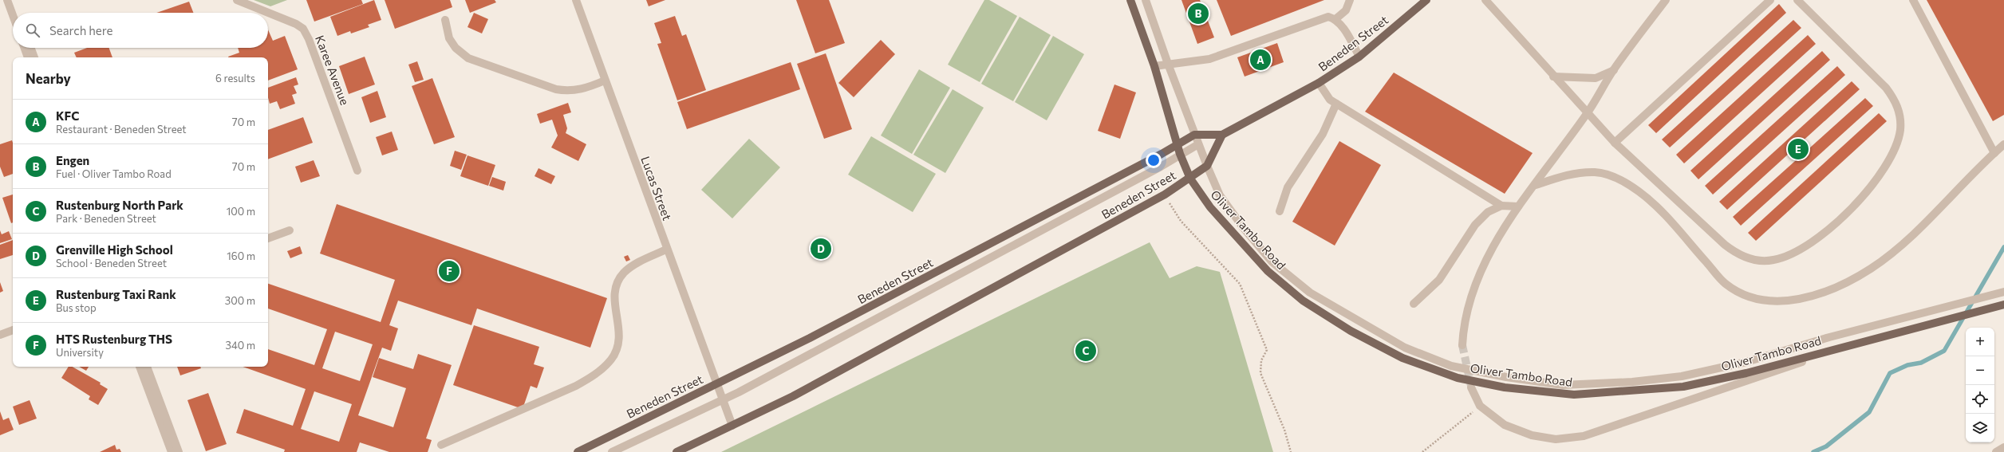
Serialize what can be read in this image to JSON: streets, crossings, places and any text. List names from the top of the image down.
{
  "streets": {
    "main road": ["Beneden Street", "Oliver Tambo Road"],
    "street": ["Karee Avenue", "Lucas Street"]
  },
  "crossings": [
    ["Beneden Street", "Lucas Street"],
    ["Beneden Street", "Oliver Tambo Road"]
  ],
  "page": {
    "pins": [
      "B",
      "A",
      "E",
      "D",
      "F",
      "C"
    ],
    "search": "Search here",
    "heading": ["Nearby", "6 results"],
    "list": [
      {
        "mark": "A",
        "name": "KFC",
        "note": "Restaurant · Beneden Street",
        "value": "70 m"
      },
      {
        "mark": "B",
        "name": "Engen",
        "note": "Fuel · Oliver Tambo Road",
        "value": "70 m"
      },
      {
        "mark": "C",
        "name": "Rustenburg North Park",
        "note": "Park · Beneden Street",
        "value": "100 m"
      },
      {
        "mark": "D",
        "name": "Grenville High School",
        "note": "School · Beneden Street",
        "value": "160 m"
      },
      {
        "mark": "E",
        "name": "Rustenburg Taxi Rank",
        "note": "Bus stop",
        "value": "300 m"
      },
      {
        "mark": "F",
        "name": "HTS Rustenburg THS",
        "note": "University",
        "value": "340 m"
      }
    ],
    "map_buttons": ["+", "−"]
  }
}
